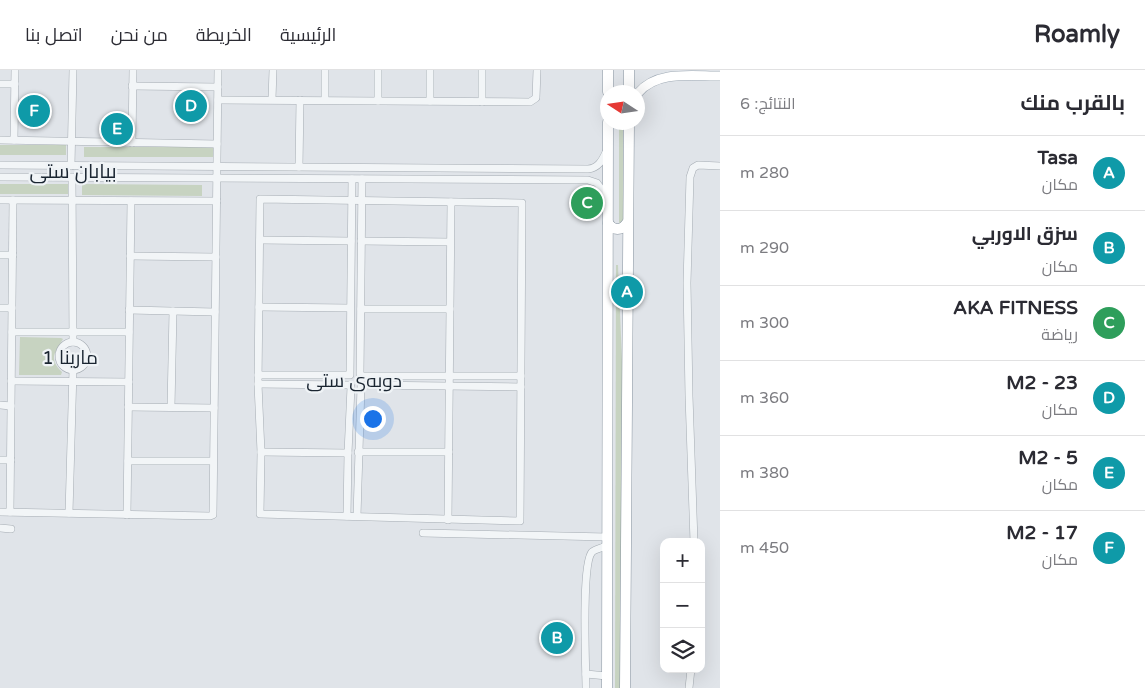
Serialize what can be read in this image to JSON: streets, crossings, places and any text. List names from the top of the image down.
{
  "districts": ["بیابان ستی", "مارینا 1", "دوبه‌ی ستی"],
  "north": "left",
  "page": {
    "header": "Roamly",
    "nav": [
      "الرئيسية",
      "الخريطة",
      "من نحن",
      "اتصل بنا"
    ],
    "heading": ["بالقرب منك", "النتائج: 6"],
    "pins": [
      "D",
      "F",
      "E",
      "C",
      "A",
      "B"
    ],
    "list": [
      {
        "mark": "A",
        "name": "Tasa",
        "note": "مكان",
        "value": "280 m"
      },
      {
        "mark": "B",
        "name": "سزق الاوربي",
        "note": "مكان",
        "value": "290 m"
      },
      {
        "mark": "C",
        "name": "AKA FITNESS",
        "note": "رياضة",
        "value": "300 m"
      },
      {
        "mark": "D",
        "name": "M2 - 23",
        "note": "مكان",
        "value": "360 m"
      },
      {
        "mark": "E",
        "name": "M2 - 5",
        "note": "مكان",
        "value": "380 m"
      },
      {
        "mark": "F",
        "name": "M2 - 17",
        "note": "مكان",
        "value": "450 m"
      }
    ],
    "map_buttons": ["+", "−"]
  }
}
